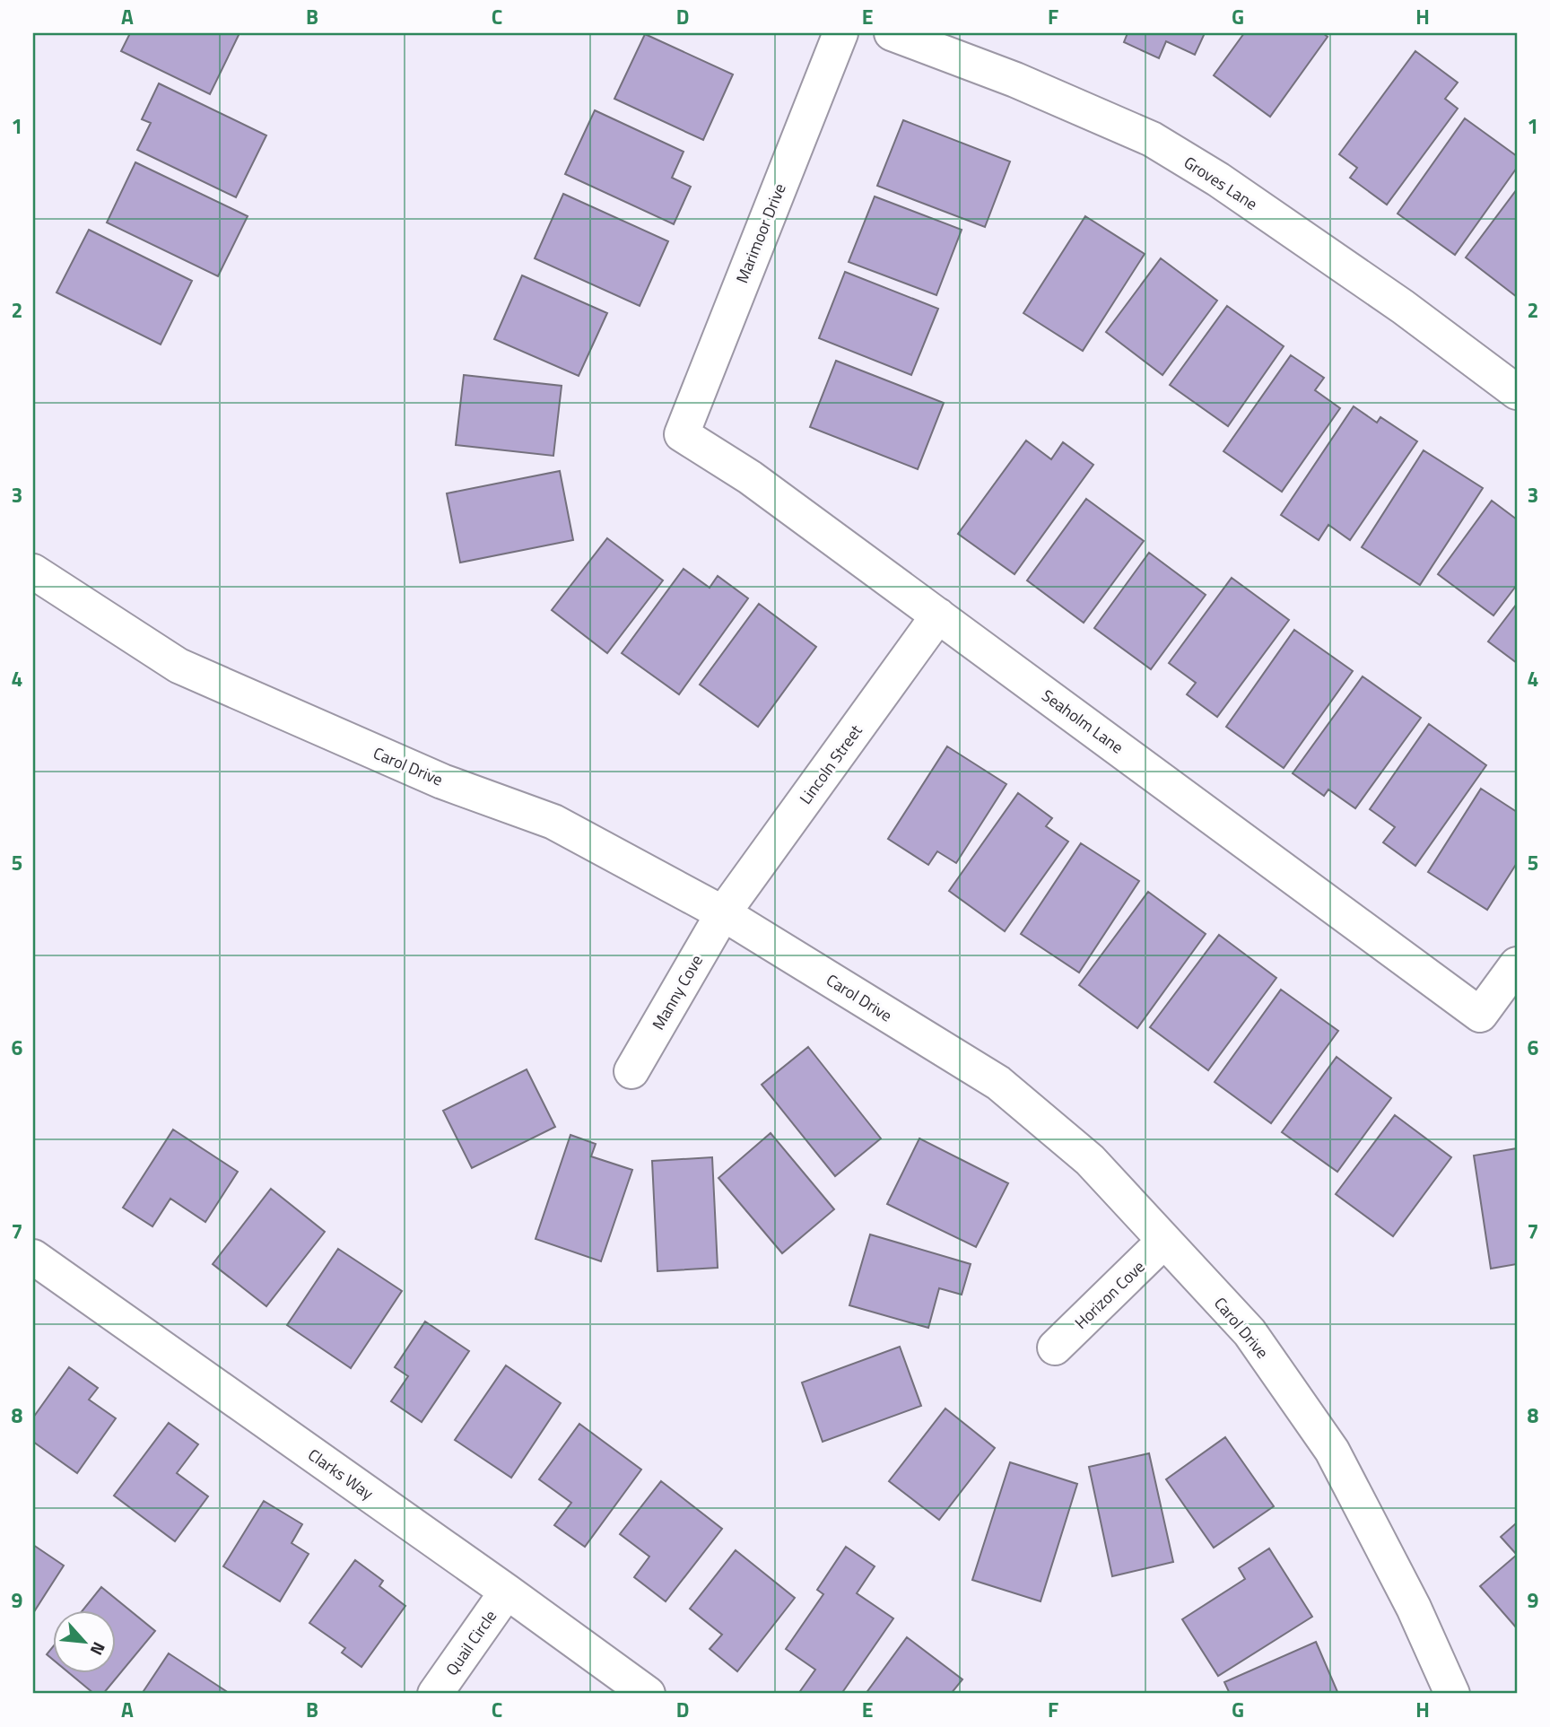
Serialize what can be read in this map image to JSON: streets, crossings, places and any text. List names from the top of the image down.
{
  "streets": {
    "street": [
      "Groves Lane",
      "Marimoor Drive",
      "Seaholm Lane",
      "Lincoln Street",
      "Carol Drive",
      "Manny Cove",
      "Horizon Cove",
      "Clarks Way",
      "Quail Circle"
    ]
  },
  "crossings": [
    ["Marimoor Drive", "Seaholm Lane"],
    ["Seaholm Lane", "Lincoln Street"],
    ["Lincoln Street", "Carol Drive"],
    ["Lincoln Street", "Manny Cove"],
    ["Carol Drive", "Manny Cove"],
    ["Carol Drive", "Horizon Cove"],
    ["Clarks Way", "Quail Circle"]
  ],
  "north": "bottom right",
  "grid": {
    "columns": [
      "A",
      "B",
      "C",
      "D",
      "E",
      "F",
      "G",
      "H"
    ],
    "rows": [
      "1",
      "2",
      "3",
      "4",
      "5",
      "6",
      "7",
      "8",
      "9"
    ]
  }
}
